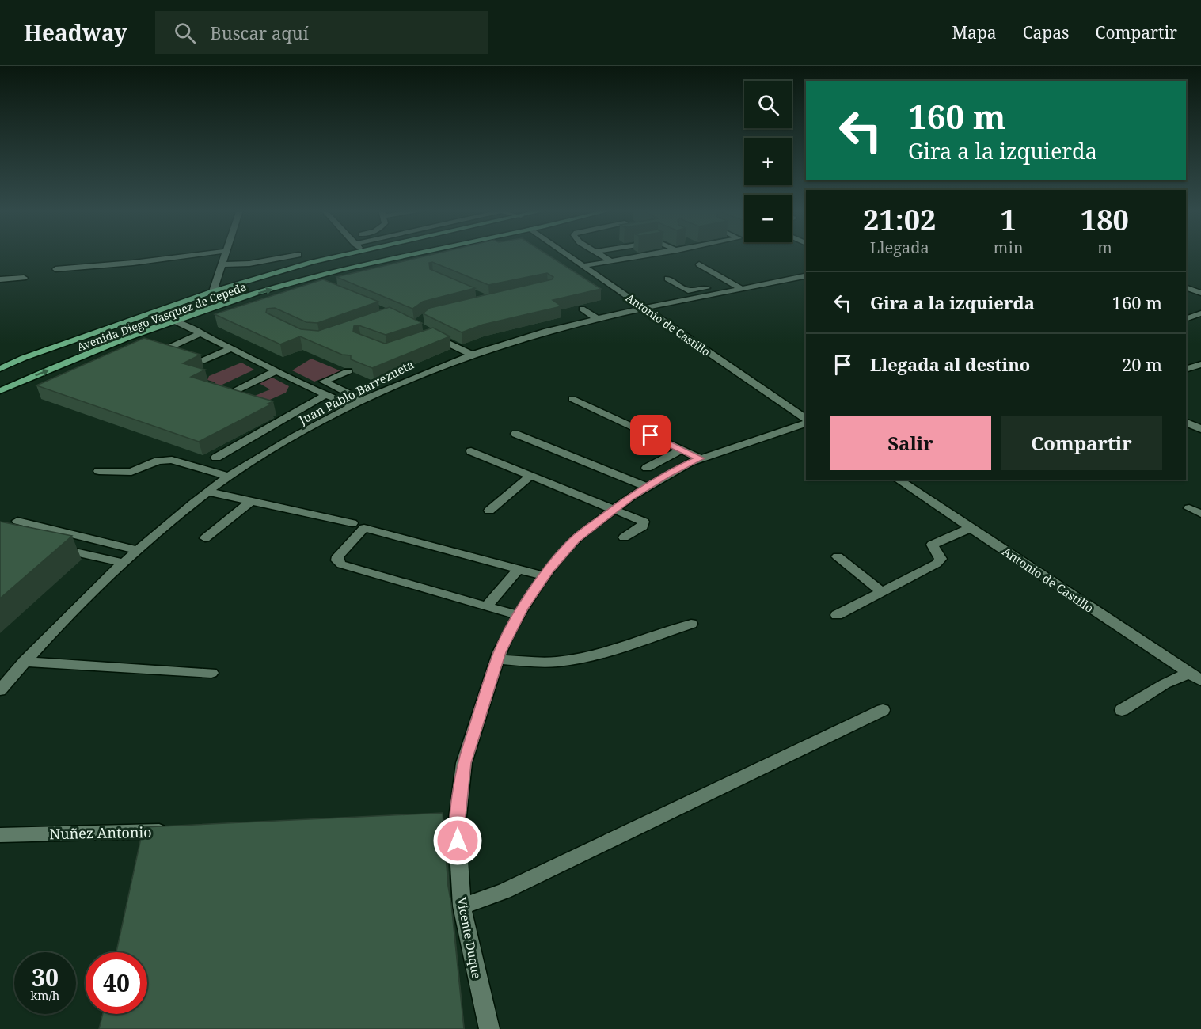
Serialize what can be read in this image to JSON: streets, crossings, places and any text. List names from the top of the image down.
{
  "streets": {
    "main road": ["Avenida Diego Vasquez de Cepeda"],
    "street": [
      "Antonio de Castillo",
      "Juan Pablo Barrezueta",
      "Nuñez Antonio",
      "Vicente Duque"
    ]
  },
  "crossings": [
    ["Antonio de Castillo", "Juan Pablo Barrezueta"]
  ],
  "page": {
    "header": "Headway",
    "search": "Buscar aquí",
    "nav": ["Mapa", "Capas", "Compartir"],
    "map_buttons": ["+", "−"],
    "turn": ["160 m", "Gira a la izquierda"],
    "eta": [
      "21:02",
      "Llegada",
      "1",
      "min",
      "180",
      "m"
    ],
    "list": [
      {
        "name": "Gira a la izquierda",
        "value": "160 m"
      },
      {
        "name": "Llegada al destino",
        "value": "20 m"
      }
    ],
    "buttons": ["Salir", "Compartir"],
    "speed": "30 km/h",
    "limit": "40"
  }
}
